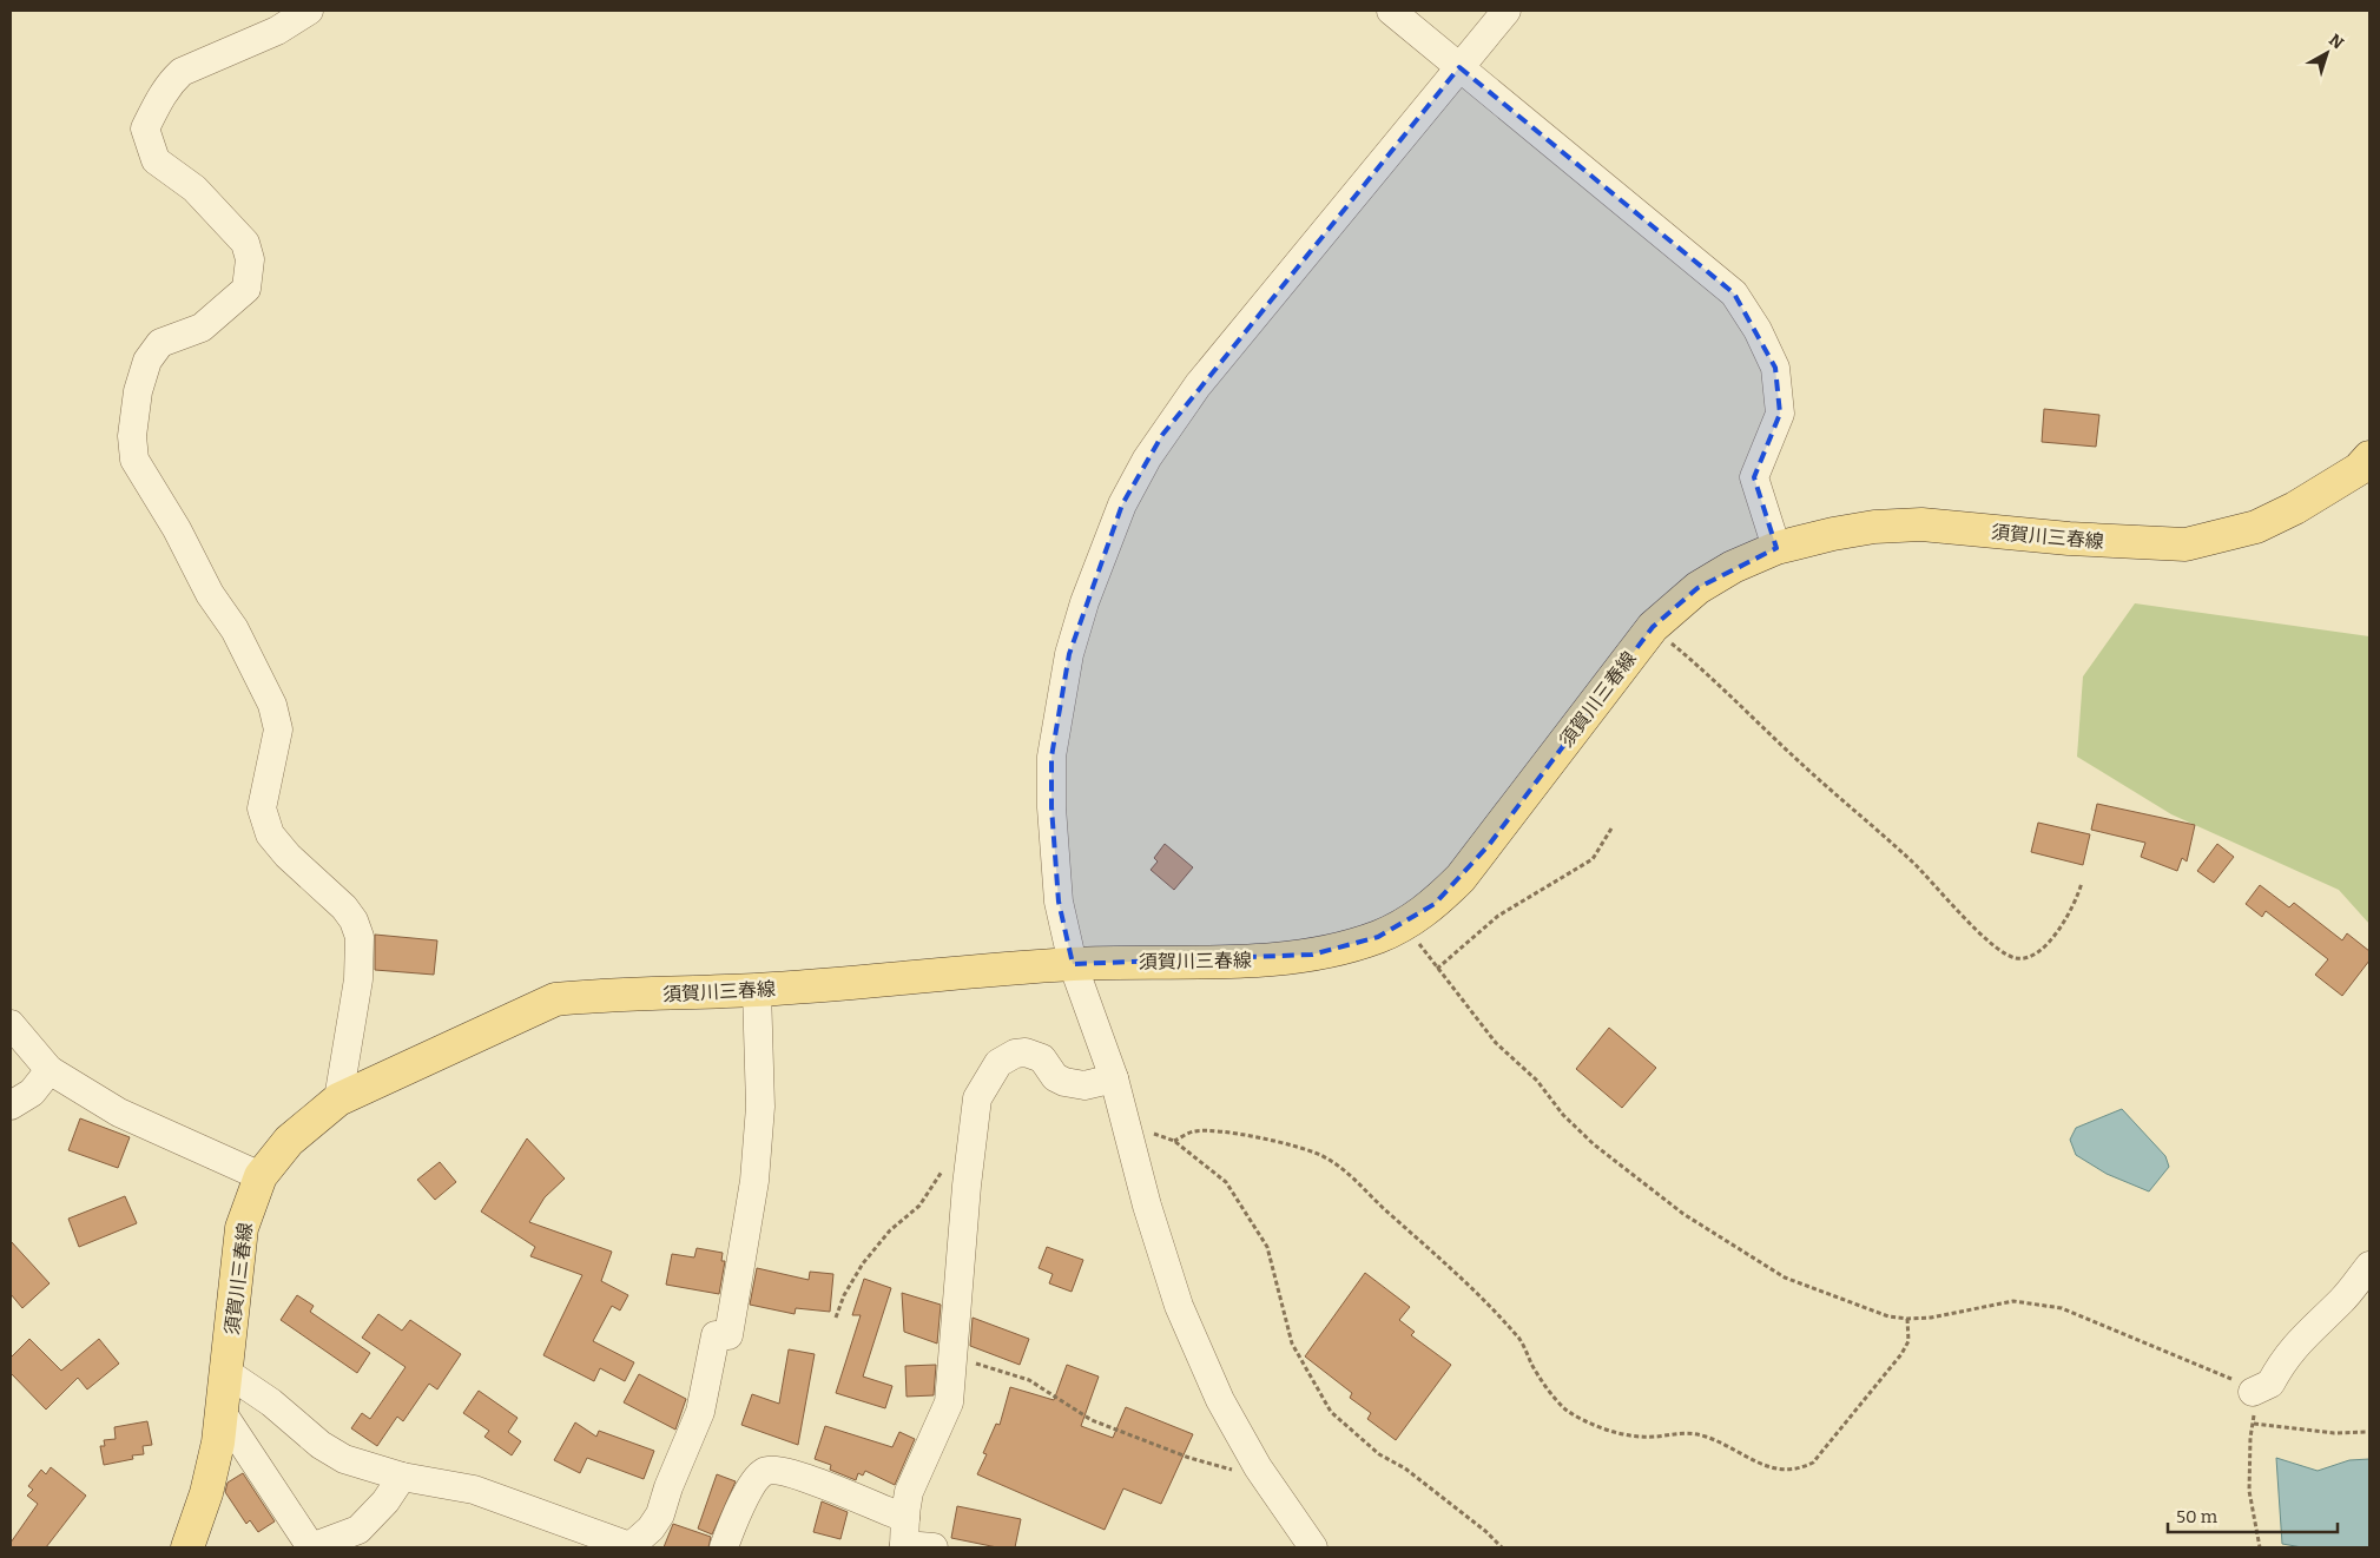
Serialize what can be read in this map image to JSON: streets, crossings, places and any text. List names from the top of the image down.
{
  "streets": {
    "main road": ["須賀川三春線"]
  },
  "scale_bar": "50 m",
  "north": "top right"
}
